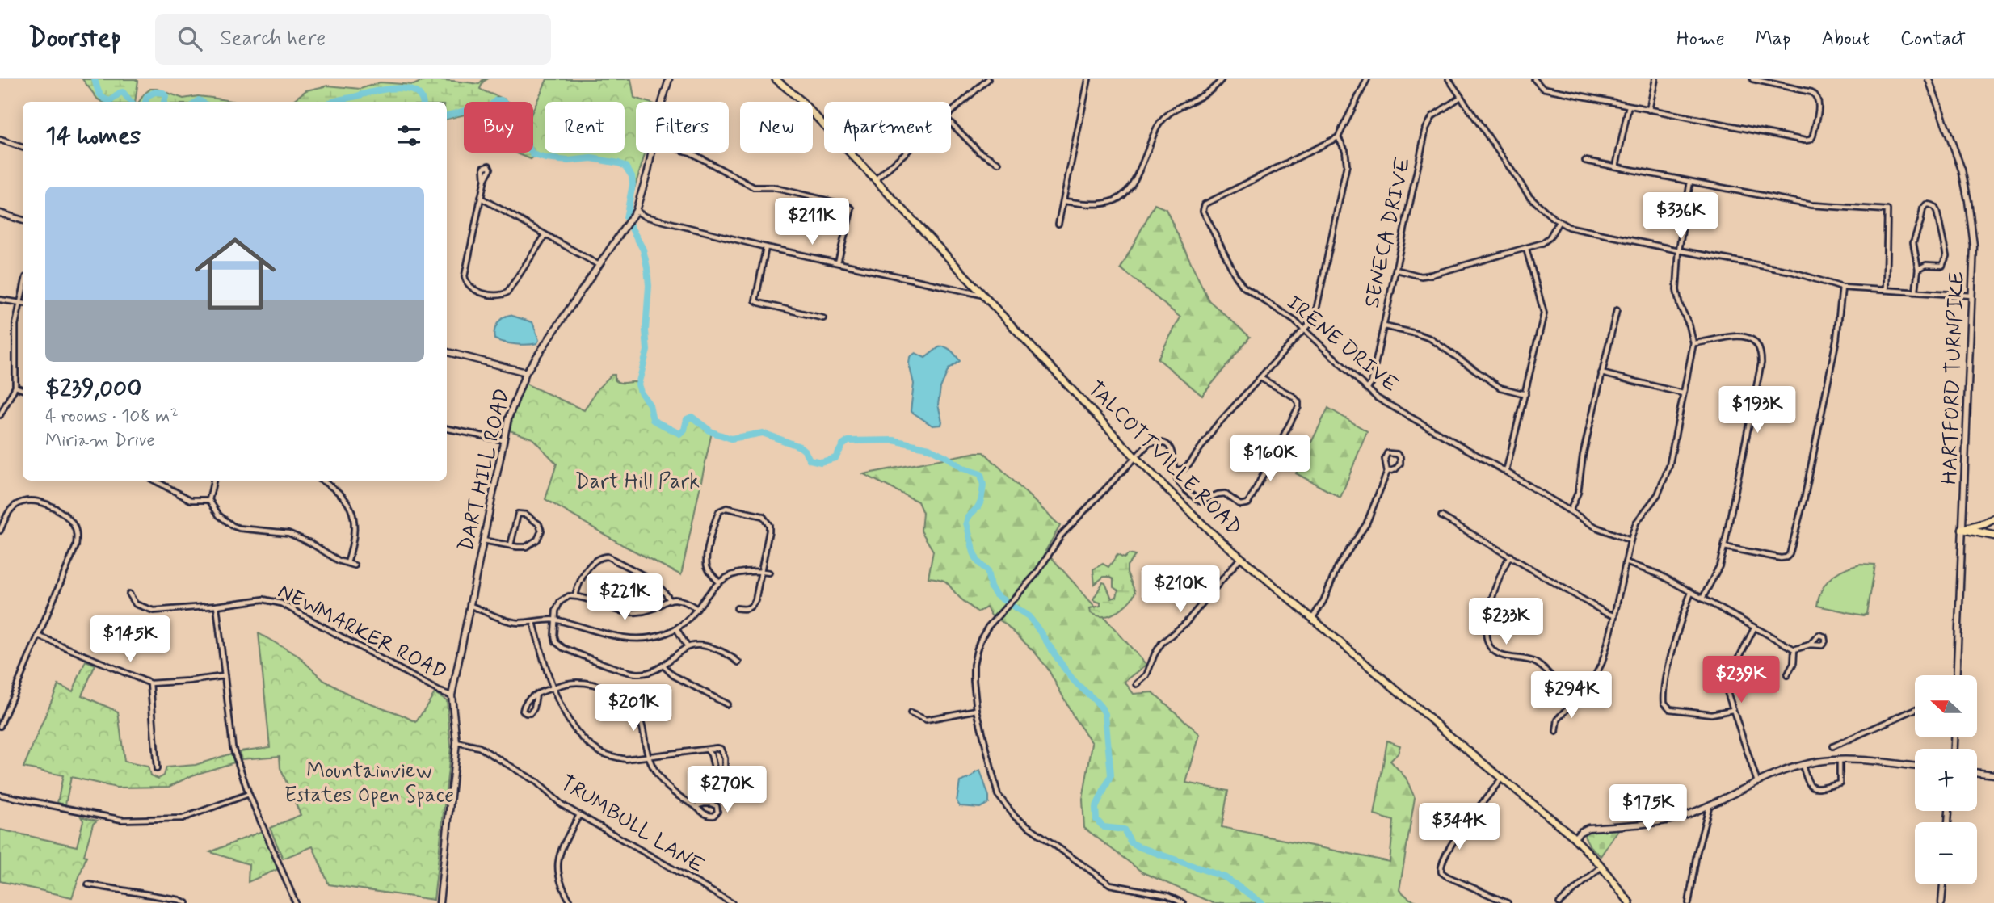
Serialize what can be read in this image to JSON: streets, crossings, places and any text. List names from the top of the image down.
{
  "streets": {
    "main road": ["HARTFORD TURNPIKE", "TALCOTTVILLE ROAD", "DART HILL ROAD"],
    "street": [
      "SENECA DRIVE",
      "IRENE DRIVE",
      "NEWMARKER ROAD",
      "TRUMBULL LANE"
    ]
  },
  "crossings": [
    ["SENECA DRIVE", "IRENE DRIVE"],
    ["DART HILL ROAD", "NEWMARKER ROAD"],
    ["DART HILL ROAD", "TRUMBULL LANE"]
  ],
  "parks": ["Dart Hill Park", "Mountainview Estates Open Space"],
  "north": "left",
  "page": {
    "header": "Doorstep",
    "search": "Search here",
    "nav": [
      "Home",
      "Map",
      "About",
      "Contact"
    ],
    "chip": [
      "Buy",
      "Rent",
      "Filters",
      "New",
      "Apartment"
    ],
    "heading": "14 homes",
    "list": [
      {
        "name": "$239,000",
        "note": "4 rooms · 108 m² · Miriam Drive"
      }
    ],
    "price": [
      "$336K",
      "$211K",
      "$193K",
      "$160K",
      "$210K",
      "$221K",
      "$233K",
      "$145K",
      "$239K",
      "$294K",
      "$201K",
      "$270K",
      "$175K",
      "$344K"
    ],
    "map_buttons": ["+", "−"]
  }
}
